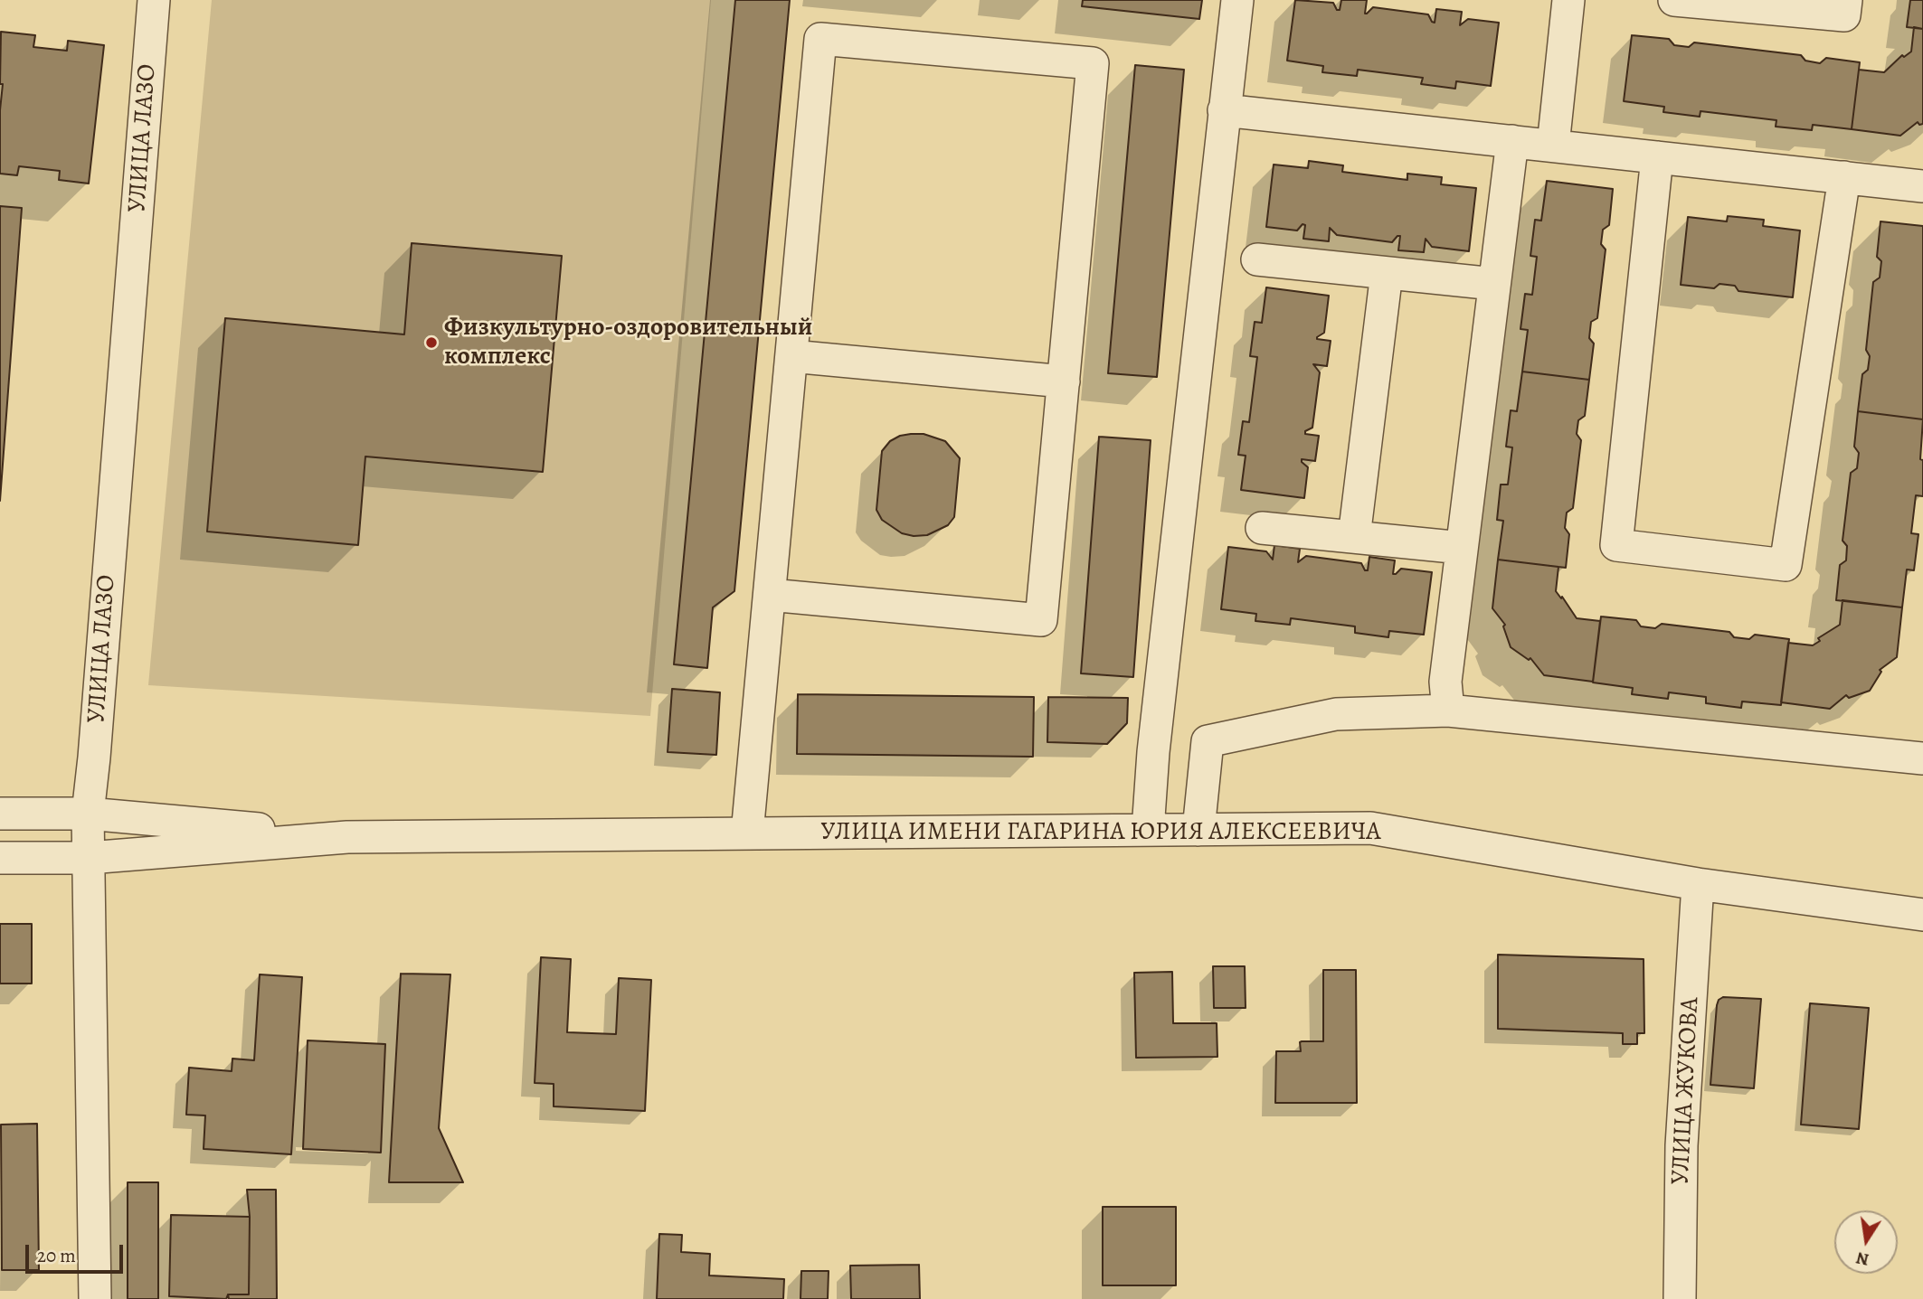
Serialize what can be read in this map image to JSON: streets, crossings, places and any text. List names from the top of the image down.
{
  "streets": {
    "street": ["УЛИЦА ЛАЗО", "УЛИЦА ИМЕНИ ГАГАРИНА ЮРИЯ АЛЕКСЕЕВИЧА", "УЛИЦА ЖУКОВА"]
  },
  "crossings": [
    ["УЛИЦА ЛАЗО", "УЛИЦА ИМЕНИ ГАГАРИНА ЮРИЯ АЛЕКСЕЕВИЧА"],
    ["УЛИЦА ИМЕНИ ГАГАРИНА ЮРИЯ АЛЕКСЕЕВИЧА", "УЛИЦА ЖУКОВА"]
  ],
  "places": ["Физкультурно-оздоровительный комплекс"],
  "scale_bar": "20 m",
  "north": "bottom"
}
